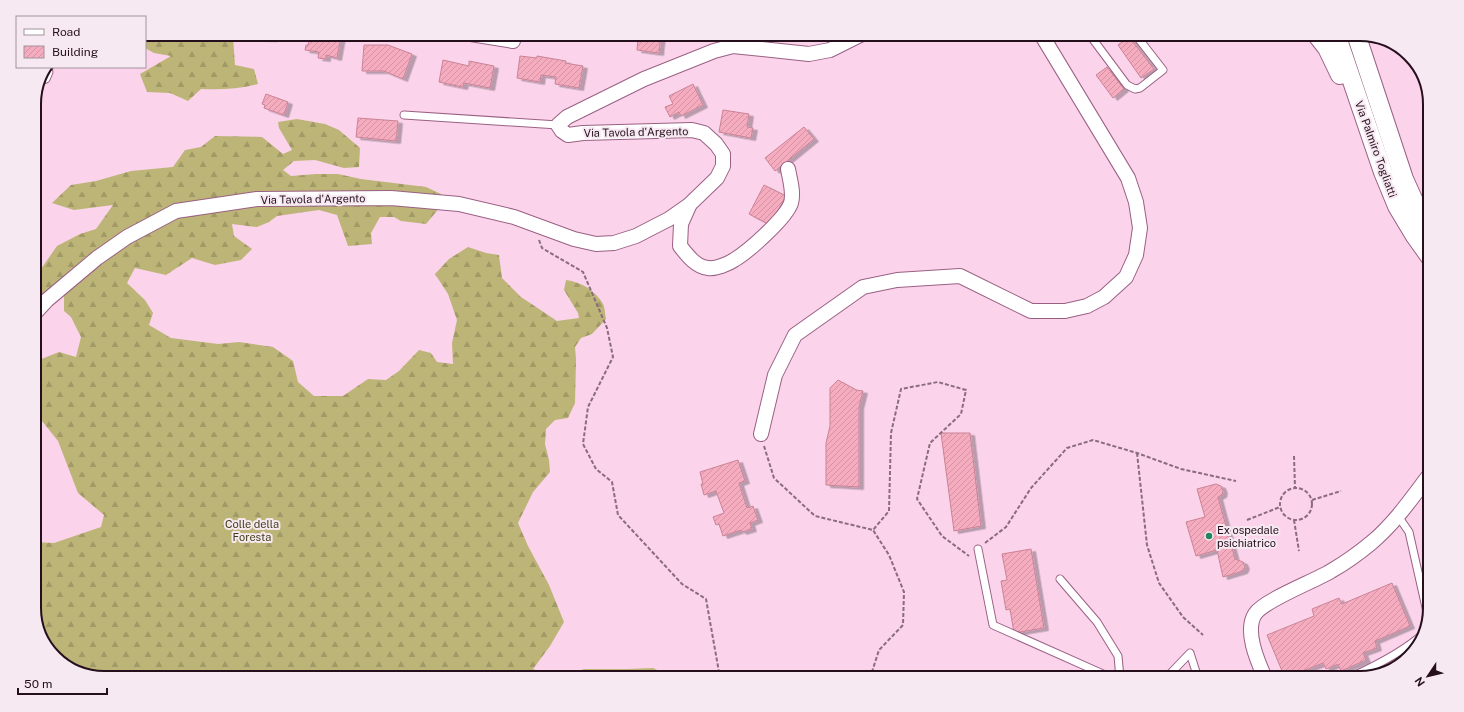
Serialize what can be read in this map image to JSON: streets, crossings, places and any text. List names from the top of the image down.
{
  "streets": {
    "street": ["Via Tavola d'Argento", "Via Palmiro Togliatti"]
  },
  "parks": ["Colle della Foresta"],
  "places": ["Ex ospedale psichiatrico"],
  "legend": ["Road", "Building"],
  "scale_bar": "50 m",
  "north": "bottom left"
}
